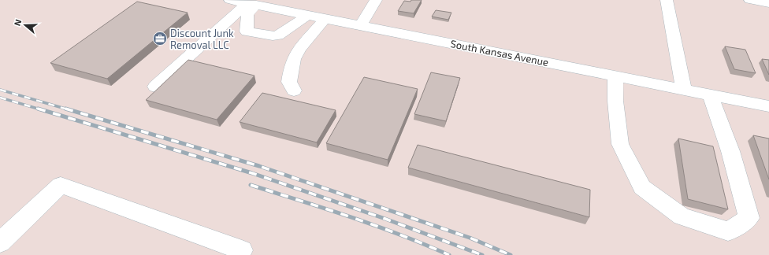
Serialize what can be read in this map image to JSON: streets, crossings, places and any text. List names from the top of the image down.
{
  "streets": {
    "street": ["South Kansas Avenue"]
  },
  "places": {
    "office": ["Discount Junk Removal LLC"]
  },
  "north": "left"
}
